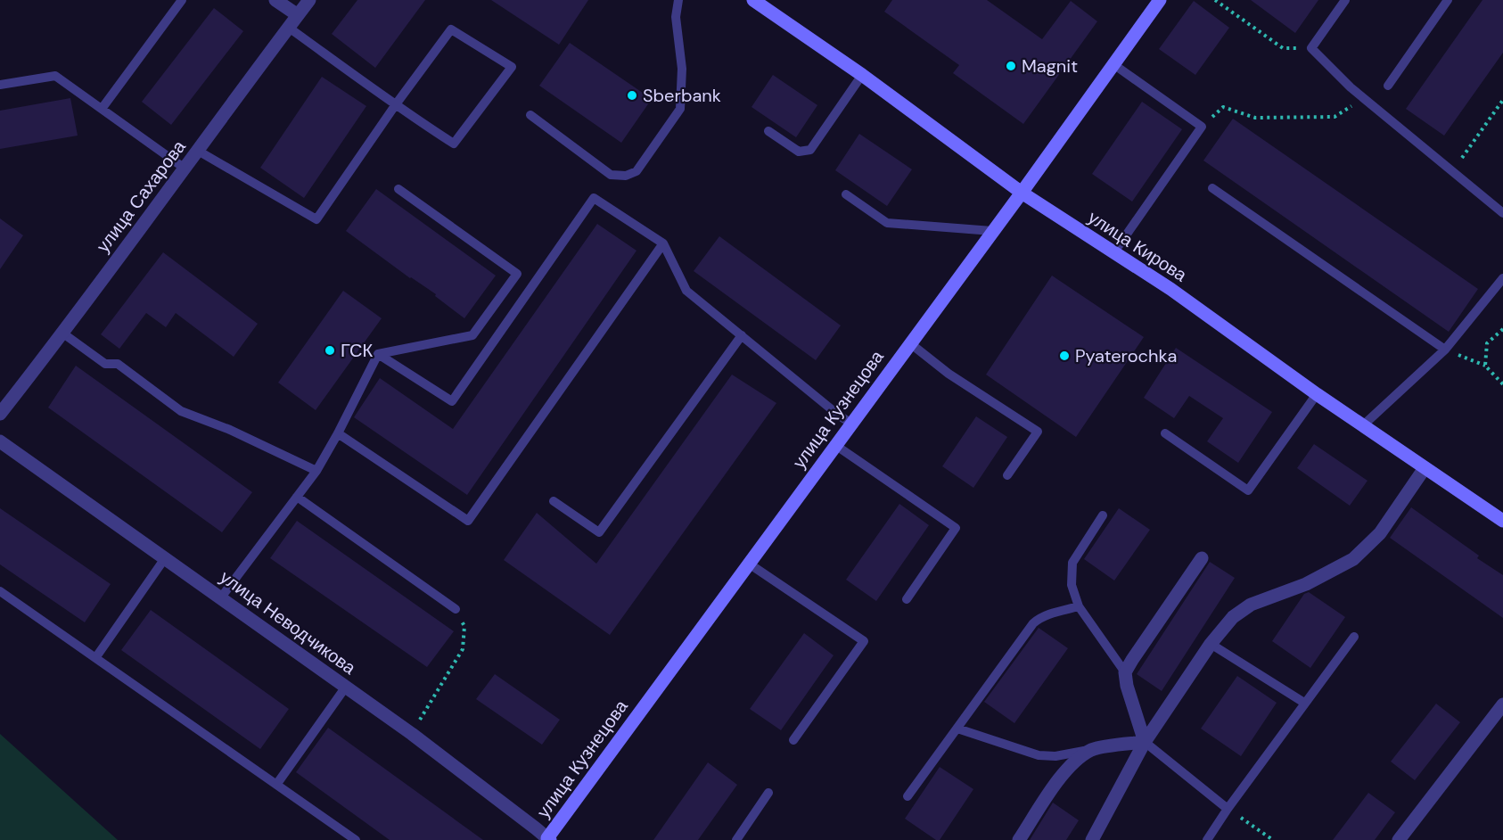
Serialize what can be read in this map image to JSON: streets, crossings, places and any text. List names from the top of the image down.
{
  "streets": {
    "main road": ["улица Кирова", "улица Кузнецова"],
    "street": ["улица Сахарова", "улица Неводчикова"]
  },
  "crossings": [
    ["улица Кирова", "улица Кузнецова"],
    ["улица Кузнецова", "улица Неводчикова"]
  ],
  "places": [
    "Magnit",
    "Sberbank",
    "ГСК",
    "Pyaterochka"
  ]
}
